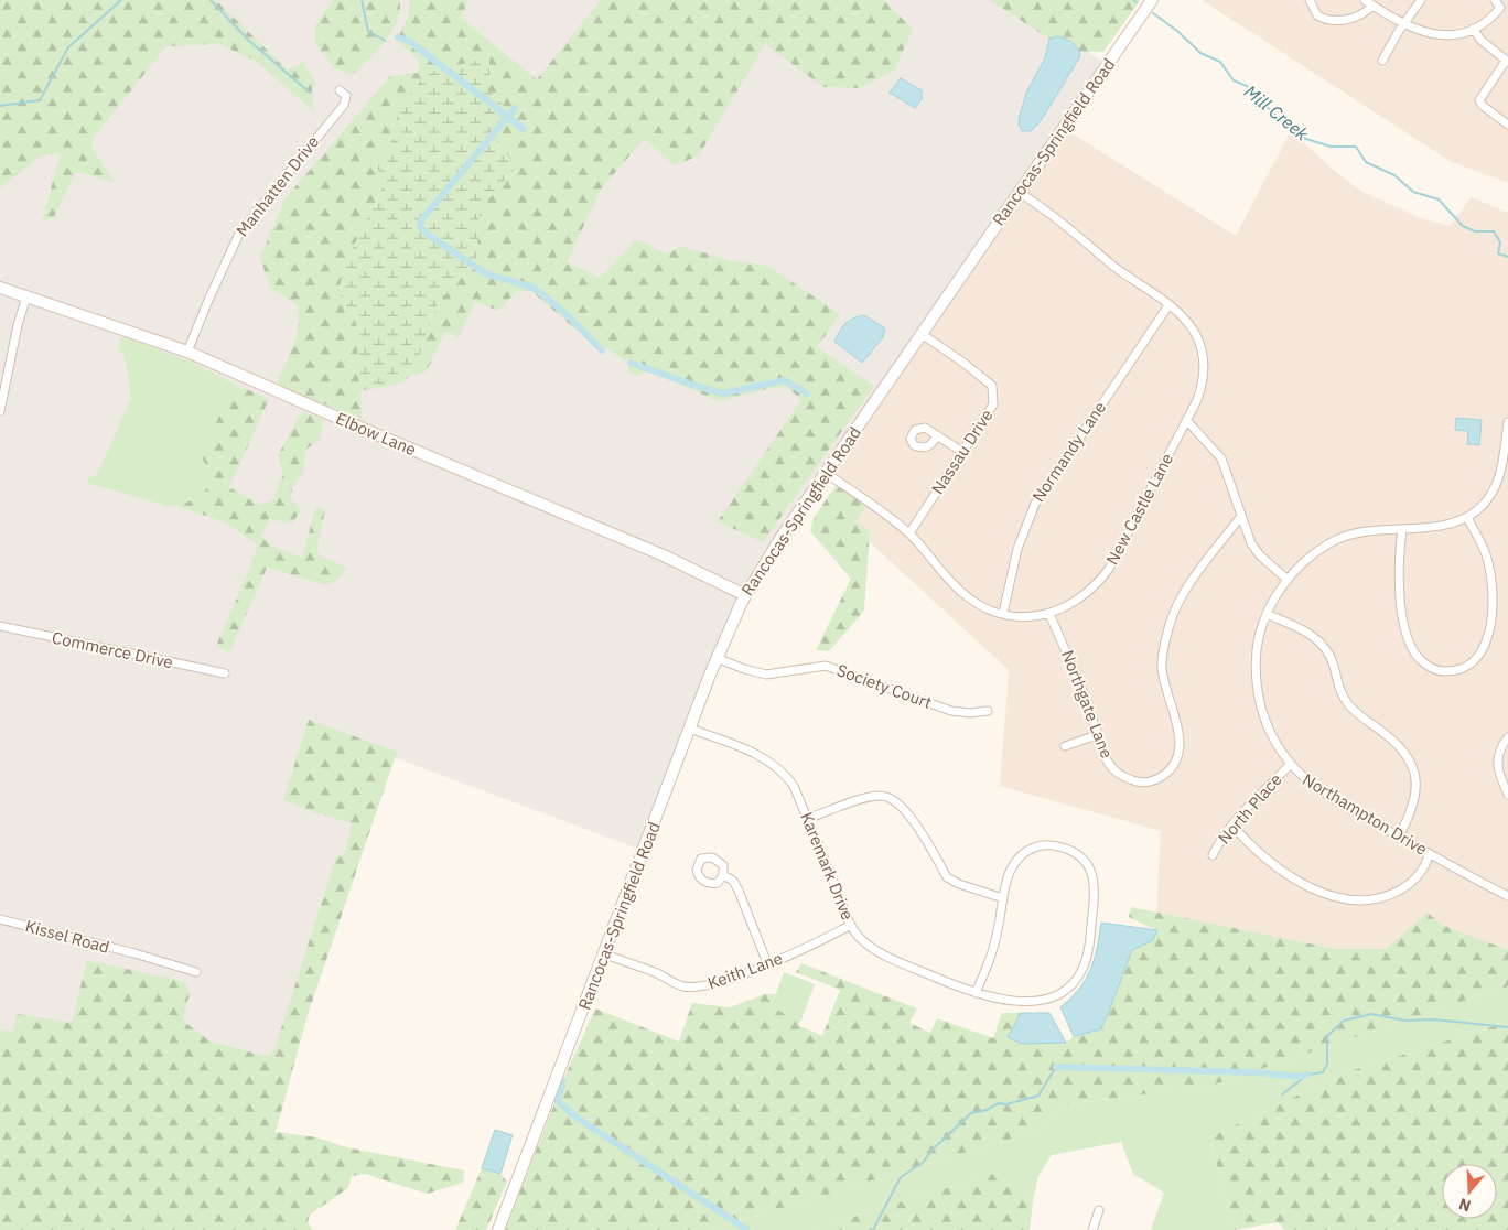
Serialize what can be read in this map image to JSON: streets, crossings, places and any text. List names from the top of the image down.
{
  "streets": {
    "main road": ["Rancocas-Springfield Road", "Elbow Lane"],
    "street": [
      "Manhatten Drive",
      "Nassau Drive",
      "Normandy Lane",
      "New Castle Lane",
      "Commerce Drive",
      "Society Court",
      "Northgate Lane",
      "North Place",
      "Northampton Drive",
      "Karemark Drive",
      "Kissel Road",
      "Keith Lane"
    ]
  },
  "crossings": [
    ["Rancocas-Springfield Road", "Elbow Lane"],
    ["Rancocas-Springfield Road", "Nassau Drive"],
    ["Rancocas-Springfield Road", "New Castle Lane"],
    ["Rancocas-Springfield Road", "Society Court"],
    ["Rancocas-Springfield Road", "Karemark Drive"],
    ["Rancocas-Springfield Road", "Keith Lane"],
    ["Manhatten Drive", "Elbow Lane"],
    ["Nassau Drive", "New Castle Lane"],
    ["Normandy Lane", "New Castle Lane"],
    ["New Castle Lane", "Northgate Lane"],
    ["North Place", "Northampton Drive"],
    ["Karemark Drive", "Keith Lane"]
  ],
  "water": ["Mill Creek"],
  "north": "bottom"
}
